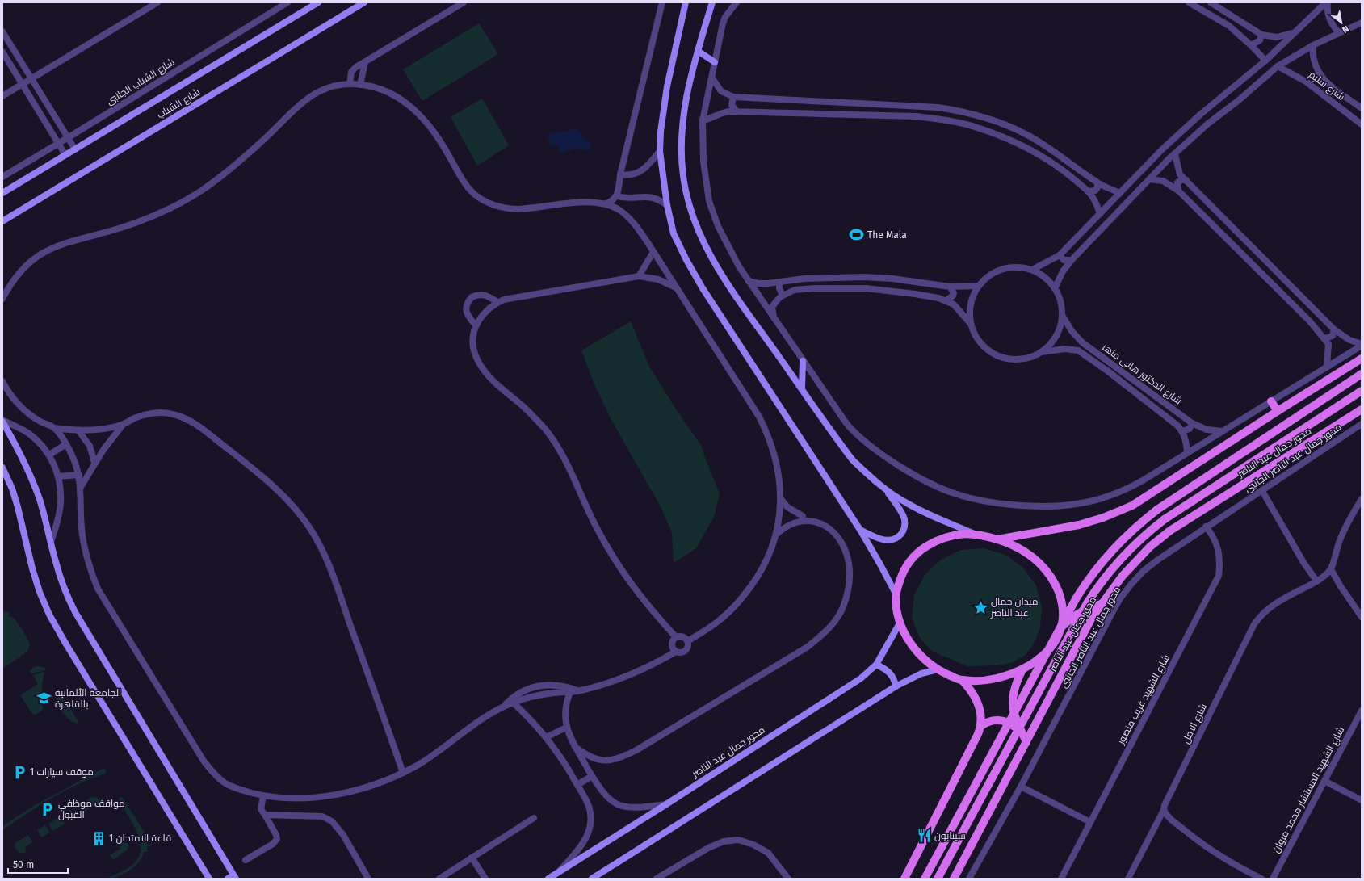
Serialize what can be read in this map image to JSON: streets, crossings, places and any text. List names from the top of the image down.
{
  "streets": {
    "main road": ["شارع الشباب", "محور جمال عبد الناصر"],
    "street": [
      "شارع الشباب الجانبى",
      "شارع سليم",
      "شارع الدكتور هانى ماهر",
      "محور جمال عبد الناصر الجانبى",
      "شارع الشهيد غريب منصور",
      "شارع الامل",
      "شارع الشهيد المستشار محمد مروان"
    ]
  },
  "crossings": [
    ["محور جمال عبد الناصر الجانبى", "شارع الشهيد غريب منصور"]
  ],
  "places": {
    "sports": ["The Mala"],
    "place": ["ميدان جمال عبد الناصر"],
    "school or university": ["الجامعة الألمانية بالقاهرة"],
    "parking": ["موقف سيارات 1", "مواقف موظفي القبول"],
    "restaurant": ["سينابون"],
    "building": ["قاعة الامتحان 1"]
  },
  "scale_bar": "50 m",
  "north": "bottom right"
}
